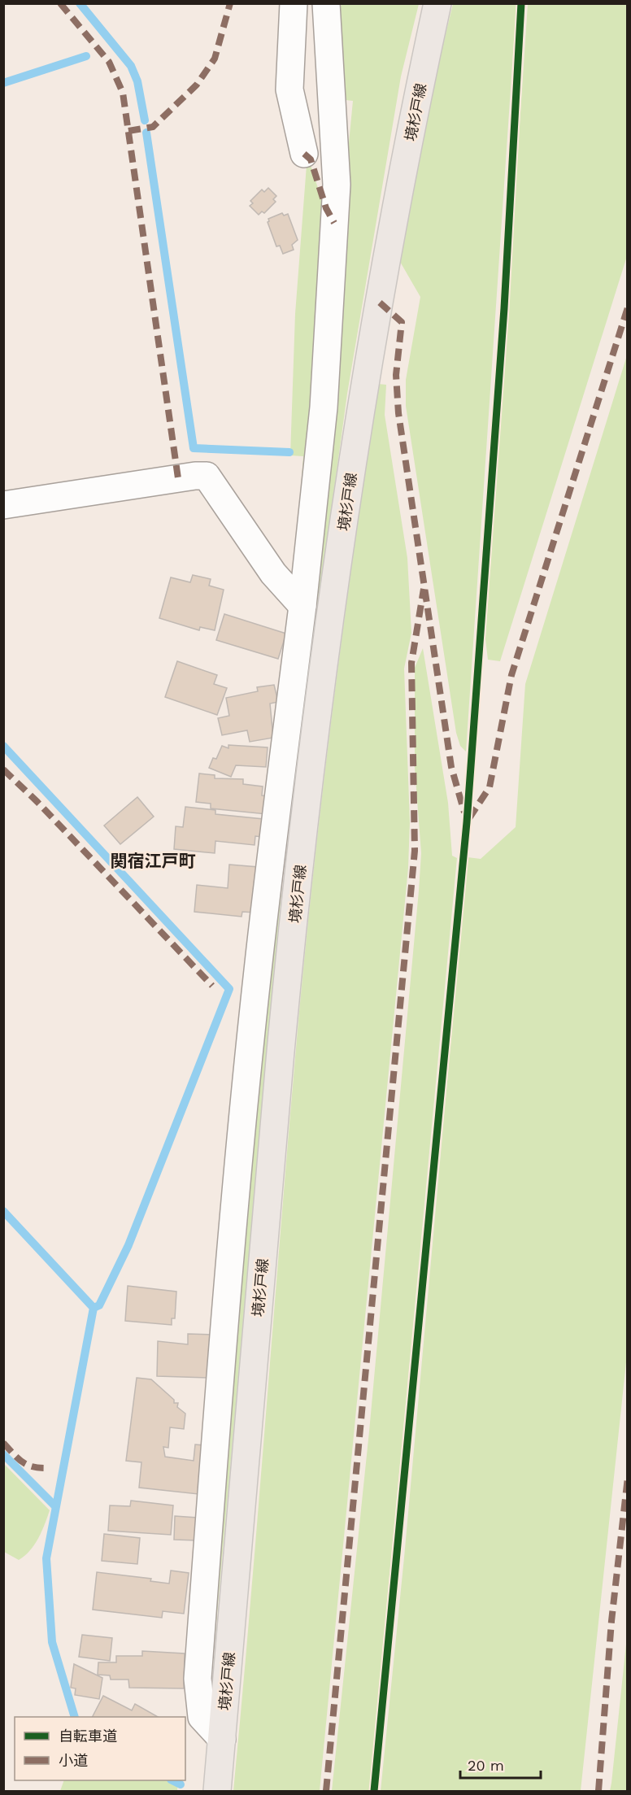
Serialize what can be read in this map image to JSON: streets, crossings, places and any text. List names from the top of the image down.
{
  "streets": {
    "main road": ["境杉戸線"]
  },
  "districts": ["関宿江戸町"],
  "legend": ["自転車道", "小道"],
  "scale_bar": "20 m"
}
